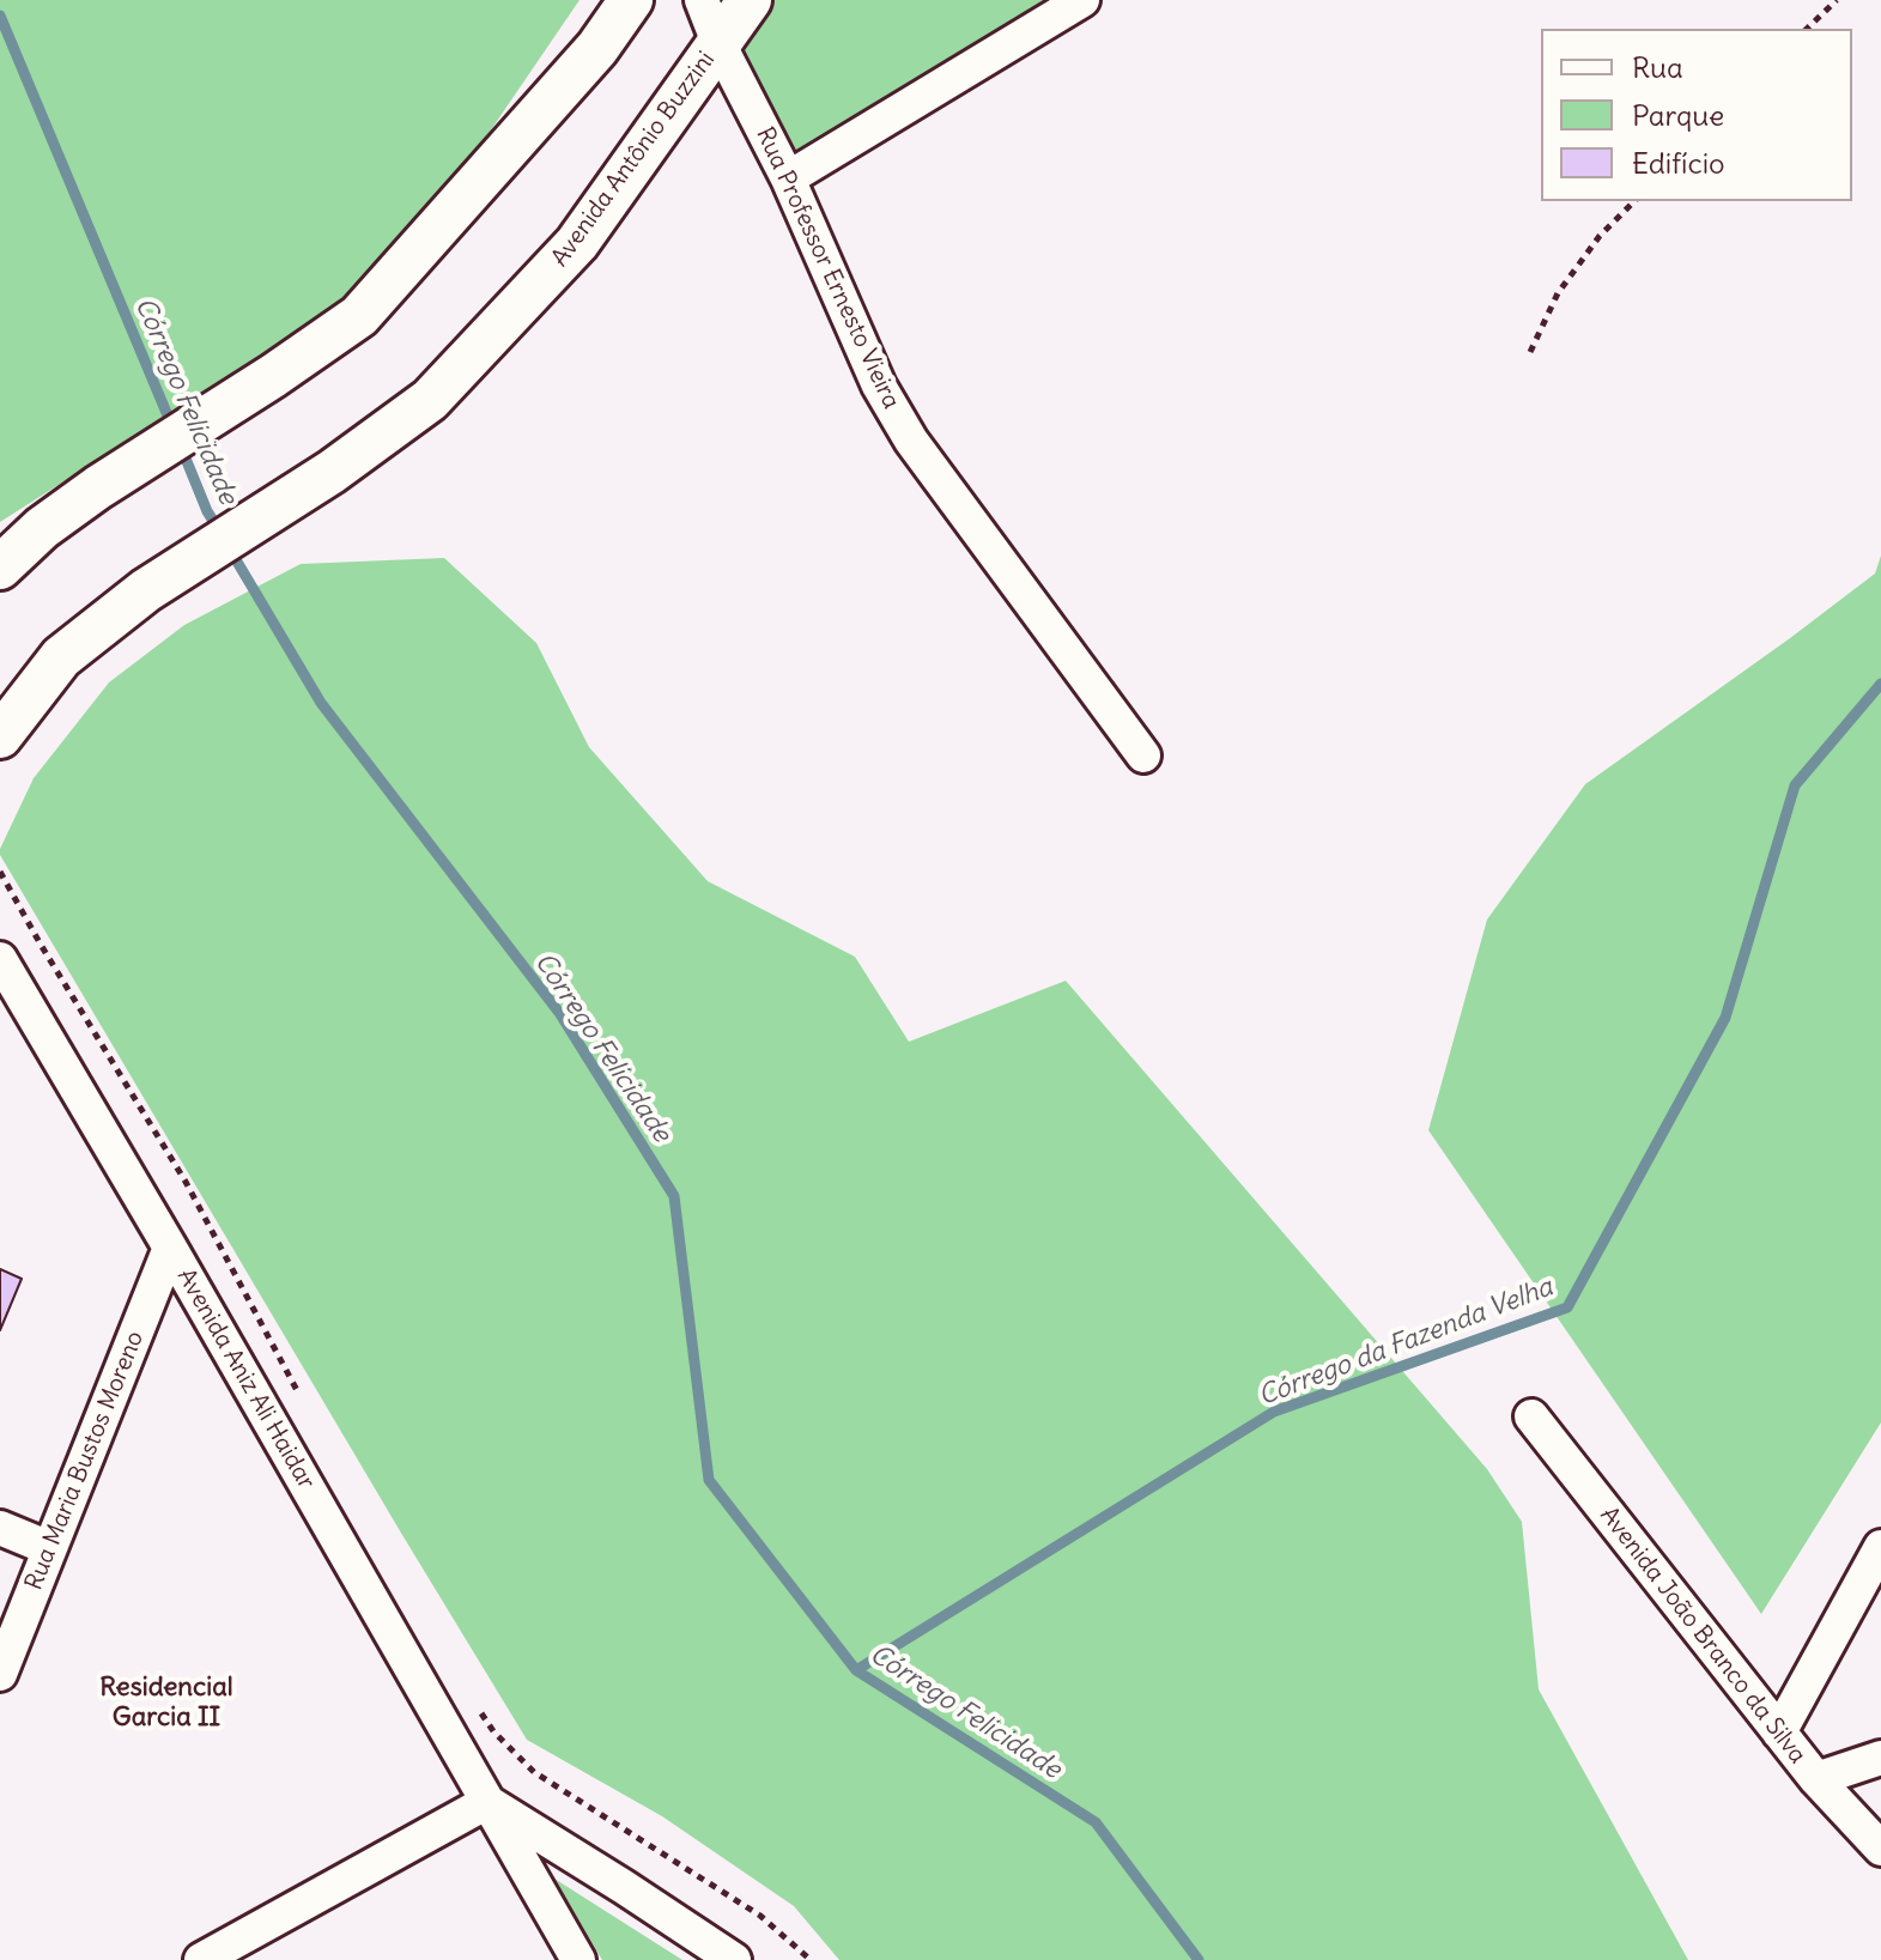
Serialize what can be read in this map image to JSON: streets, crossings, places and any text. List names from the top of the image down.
{
  "streets": {
    "street": [
      "Avenida Antônio Buzzini",
      "Rua Professor Ernesto Vieira",
      "Avenida Aniz Ali Haidar",
      "Rua Maria Bustos Moreno",
      "Avenida João Branco da Silva"
    ]
  },
  "crossings": [
    ["Avenida Antônio Buzzini", "Rua Professor Ernesto Vieira"],
    ["Avenida Aniz Ali Haidar", "Rua Maria Bustos Moreno"]
  ],
  "districts": ["Residencial Garcia II"],
  "water": ["Córrego Felicidade", "Córrego da Fazenda Velha"],
  "legend": ["Rua", "Parque", "Edifício"]
}
